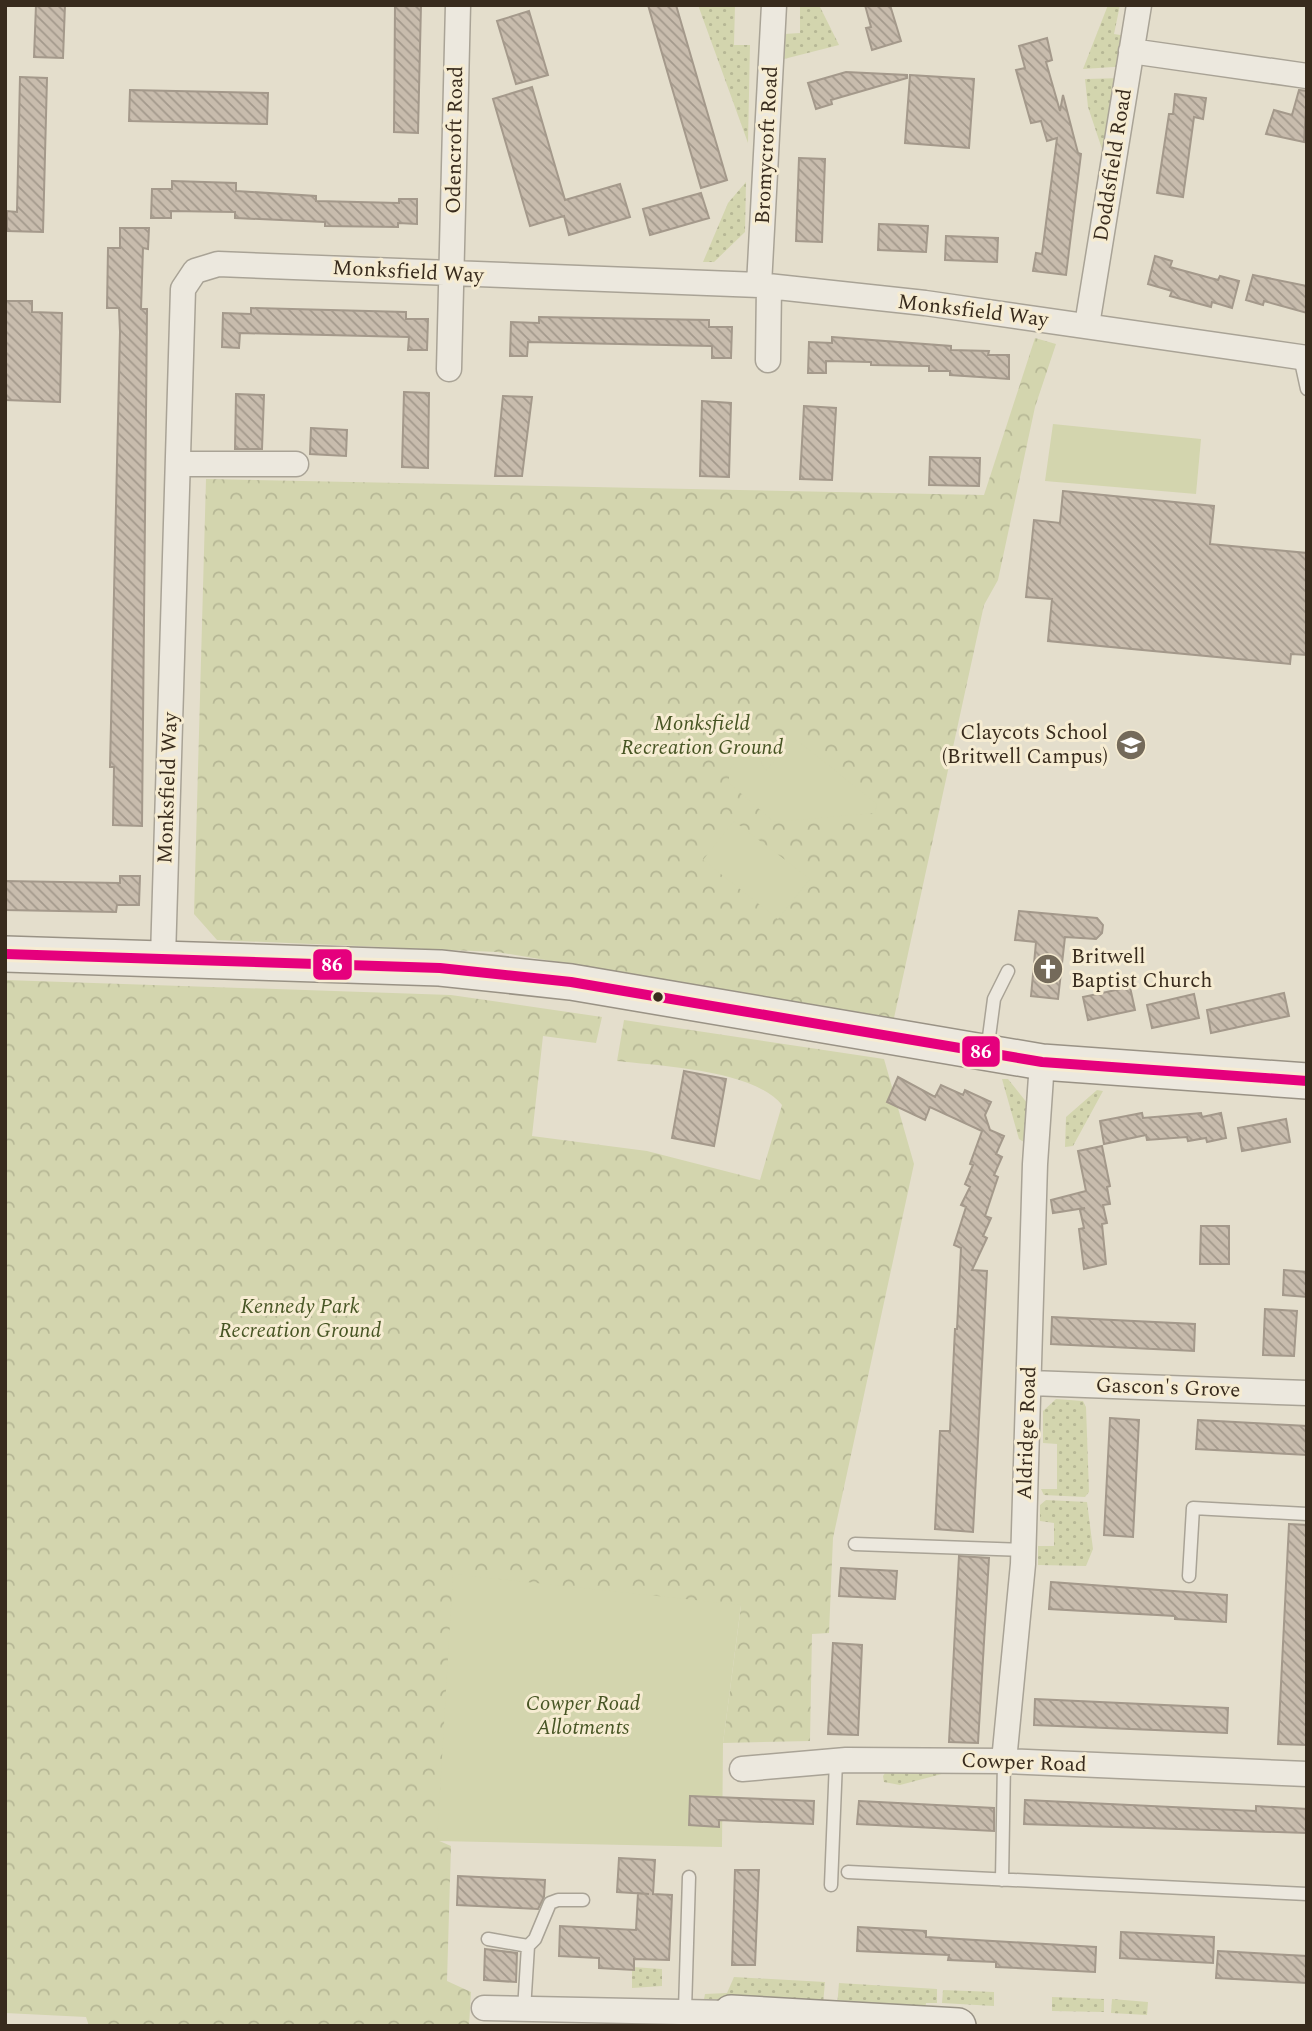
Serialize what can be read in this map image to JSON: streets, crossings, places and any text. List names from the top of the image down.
{
  "streets": {
    "street": [
      "Odencroft Road",
      "Bromycroft Road",
      "Doddsfield Road",
      "Monksfield Way",
      "Gascon's Grove",
      "Aldridge Road",
      "Cowper Road"
    ]
  },
  "crossings": [
    ["Odencroft Road", "Monksfield Way"],
    ["Bromycroft Road", "Monksfield Way"],
    ["Doddsfield Road", "Monksfield Way"],
    ["Gascon's Grove", "Aldridge Road"],
    ["Aldridge Road", "Cowper Road"]
  ],
  "parks": ["Monksfield Recreation Ground", "Kennedy Park Recreation Ground", "Cowper Road Allotments"],
  "places": {
    "school or university": ["Claycots School (Britwell Campus)"],
    "church": ["Britwell Baptist Church"]
  },
  "lines": ["transit line 86"]
}
